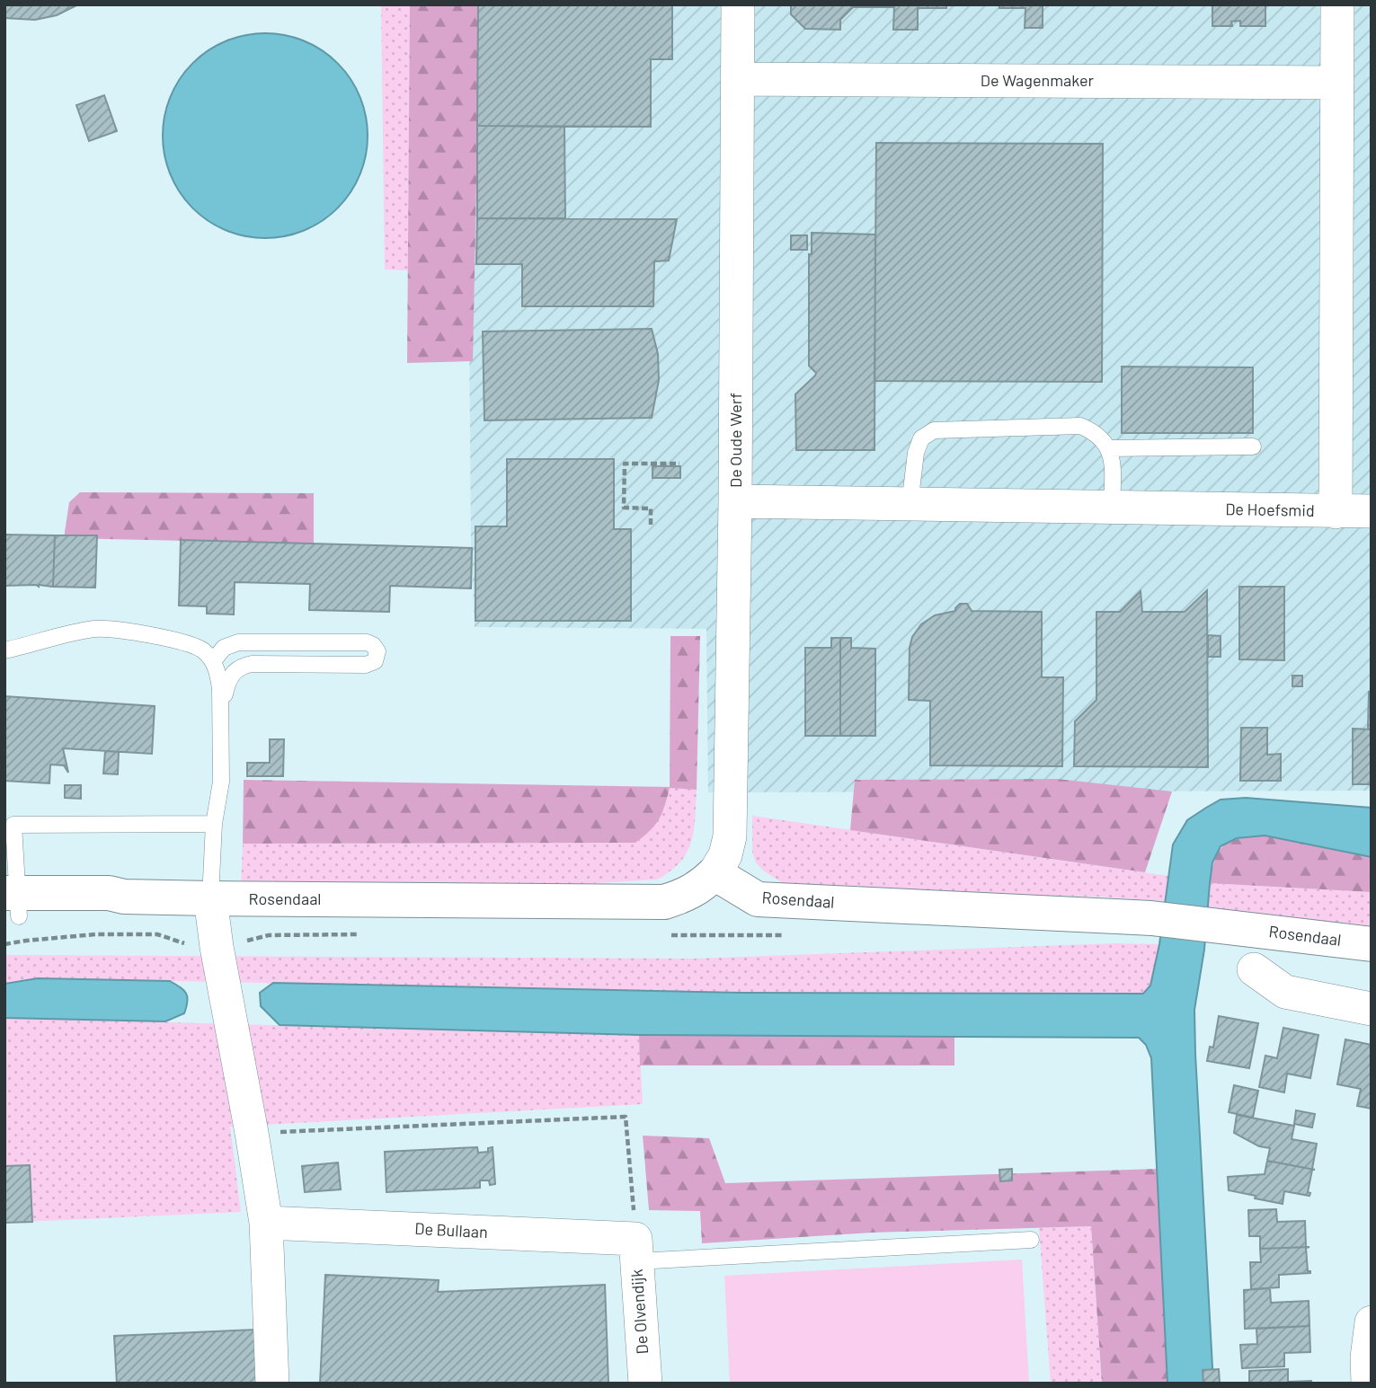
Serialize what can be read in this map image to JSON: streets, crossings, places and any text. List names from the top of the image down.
{
  "streets": {
    "street": [
      "De Wagenmaker",
      "De Oude Werf",
      "De Hoefsmid",
      "Rosendaal",
      "De Bullaan",
      "De Olvendijk"
    ]
  },
  "crossings": [
    ["De Wagenmaker", "De Oude Werf"],
    ["De Wagenmaker", "De Hoefsmid"],
    ["De Oude Werf", "De Hoefsmid"],
    ["De Oude Werf", "Rosendaal"],
    ["De Bullaan", "De Olvendijk"]
  ]
}
